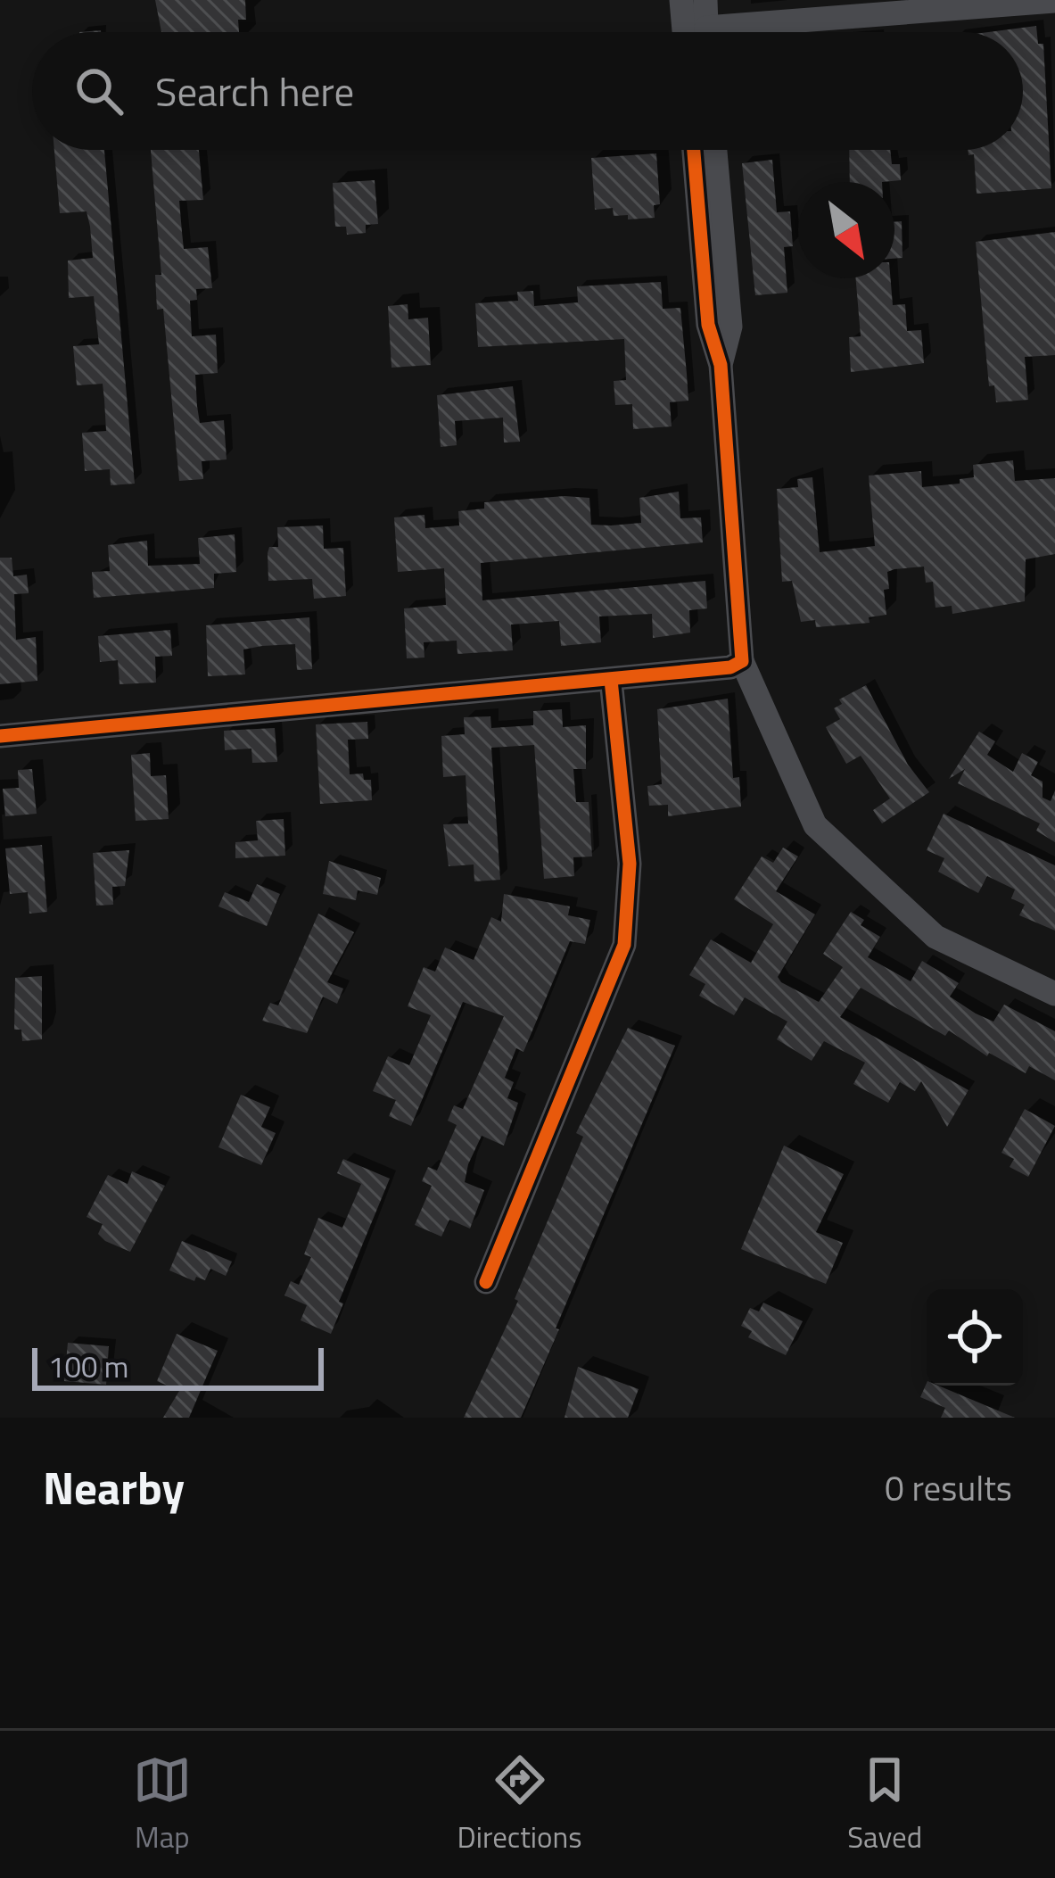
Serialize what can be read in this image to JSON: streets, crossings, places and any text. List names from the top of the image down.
{
  "scale_bar": "100 m",
  "north": "bottom right",
  "page": {
    "search": "Search here",
    "scale": "100 m",
    "heading": ["Nearby", "0 results"],
    "nav": ["Map", "Directions", "Saved"]
  }
}
